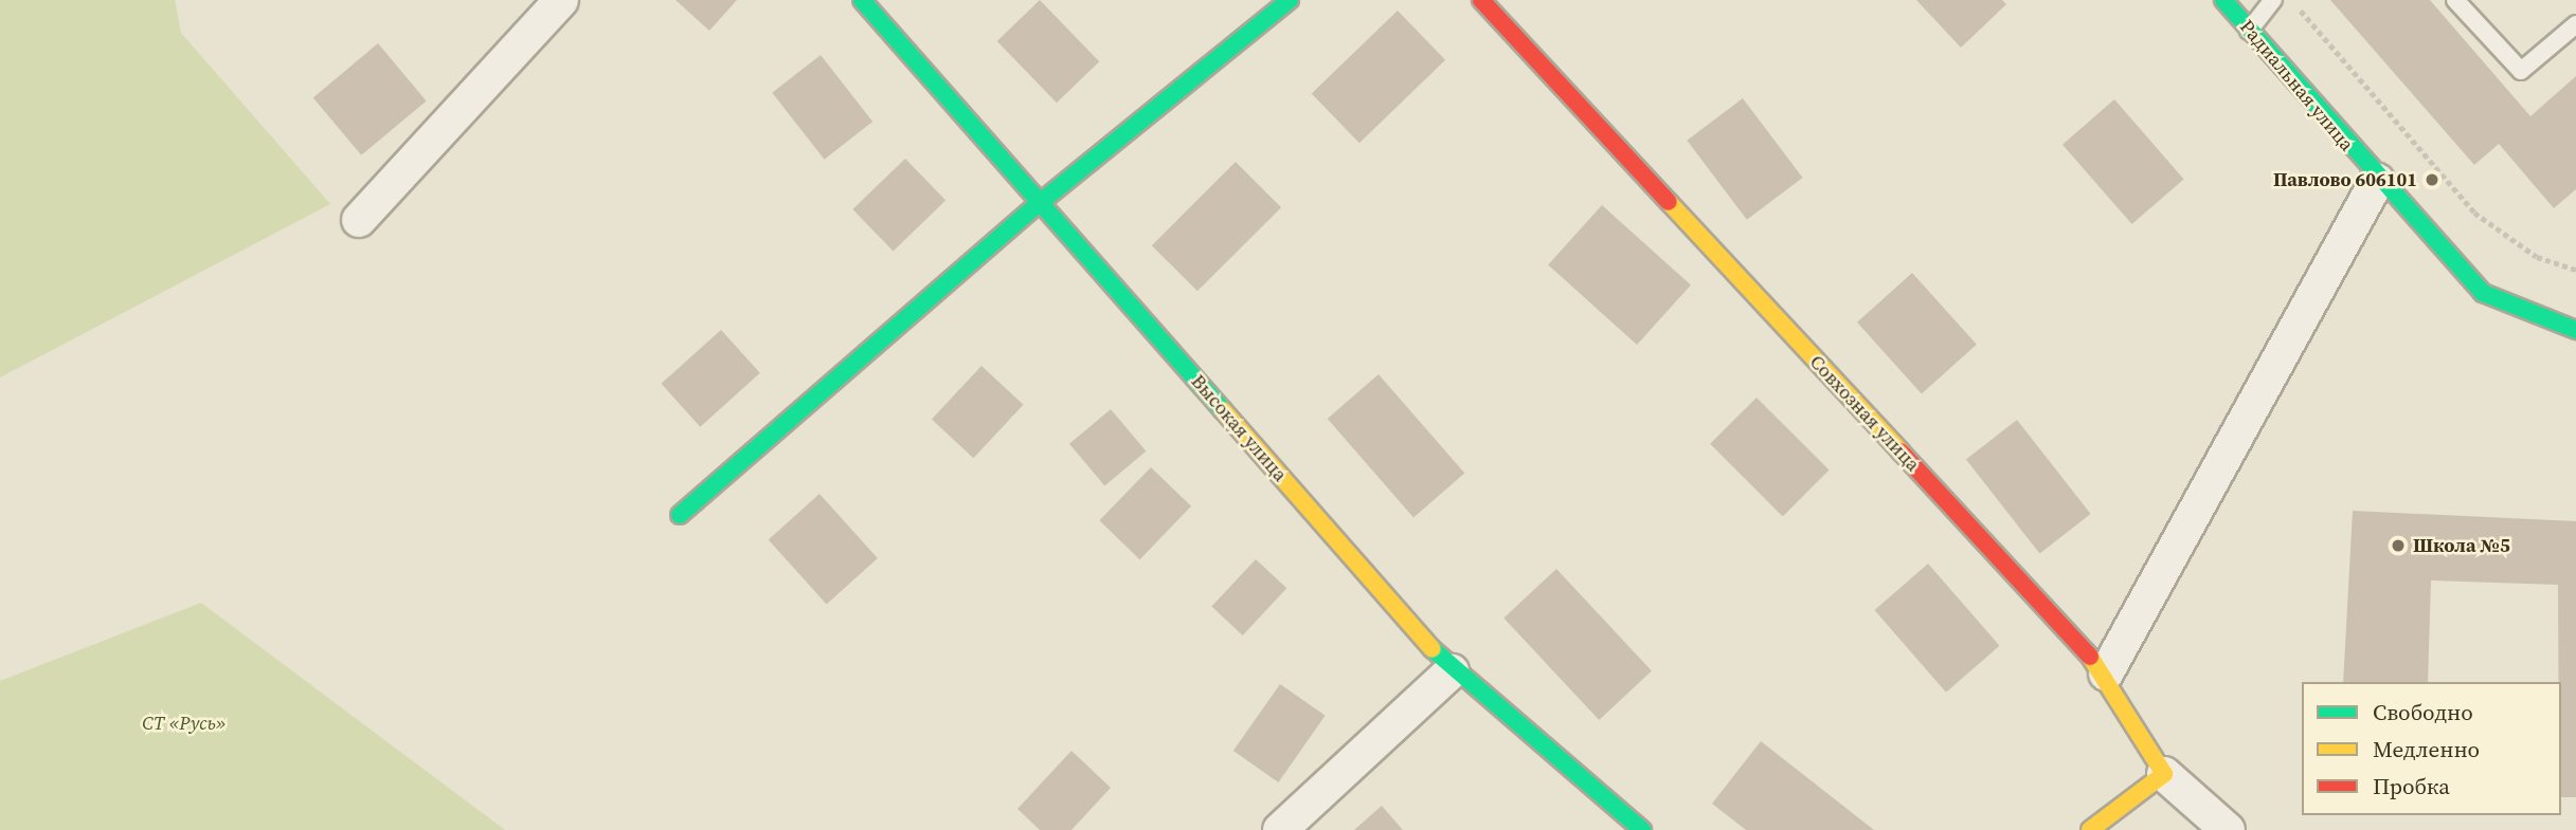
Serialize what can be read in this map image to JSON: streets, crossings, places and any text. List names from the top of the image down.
{
  "streets": {
    "street": ["Радиальная улица", "Совхозная улица", "Высокая улица"]
  },
  "parks": ["СТ «Русь»"],
  "places": ["Павлово 606101", "Школа №5"],
  "legend": ["Свободно", "Медленно", "Пробка"]
}
